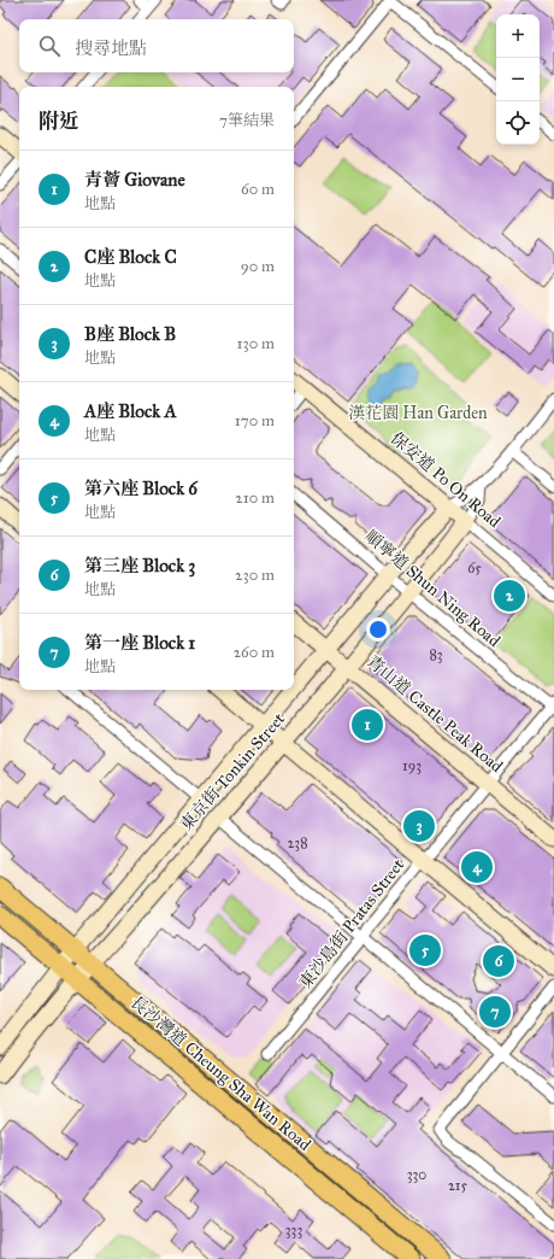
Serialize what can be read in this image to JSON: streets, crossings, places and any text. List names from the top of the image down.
{
  "streets": {
    "main road": [
      "保安道 Po On Road",
      "青山道 Castle Peak Road",
      "東京街 Tonkin Street",
      "長沙灣道 Cheung Sha Wan Road"
    ],
    "street": ["順寧道 Shun Ning Road", "東沙島街 Pratas Street"]
  },
  "crossings": [
    ["保安道 Po On Road", "東京街 Tonkin Street"],
    ["順寧道 Shun Ning Road", "東京街 Tonkin Street"],
    ["順寧道 Shun Ning Road", "東沙島街 Pratas Street"],
    ["青山道 Castle Peak Road", "東京街 Tonkin Street"],
    ["青山道 Castle Peak Road", "東沙島街 Pratas Street"],
    ["東京街 Tonkin Street", "長沙灣道 Cheung Sha Wan Road"]
  ],
  "parks": ["漢花園 Han Garden"],
  "house_numbers": [
    "65",
    "83",
    "193",
    "238",
    "330",
    "215",
    "333"
  ],
  "page": {
    "map_buttons": ["+", "−"],
    "search": "搜尋地點",
    "heading": ["附近", "7筆結果"],
    "list": [
      {
        "mark": "1",
        "name": "青薈 Giovane",
        "note": "地點",
        "value": "60 m"
      },
      {
        "mark": "2",
        "name": "C座 Block C",
        "note": "地點",
        "value": "90 m"
      },
      {
        "mark": "3",
        "name": "B座 Block B",
        "note": "地點",
        "value": "130 m"
      },
      {
        "mark": "4",
        "name": "A座 Block A",
        "note": "地點",
        "value": "170 m"
      },
      {
        "mark": "5",
        "name": "第六座 Block 6",
        "note": "地點",
        "value": "210 m"
      },
      {
        "mark": "6",
        "name": "第三座 Block 3",
        "note": "地點",
        "value": "230 m"
      },
      {
        "mark": "7",
        "name": "第一座 Block 1",
        "note": "地點",
        "value": "260 m"
      }
    ],
    "pins": [
      "2",
      "1",
      "3",
      "4",
      "5",
      "6",
      "7"
    ]
  }
}
